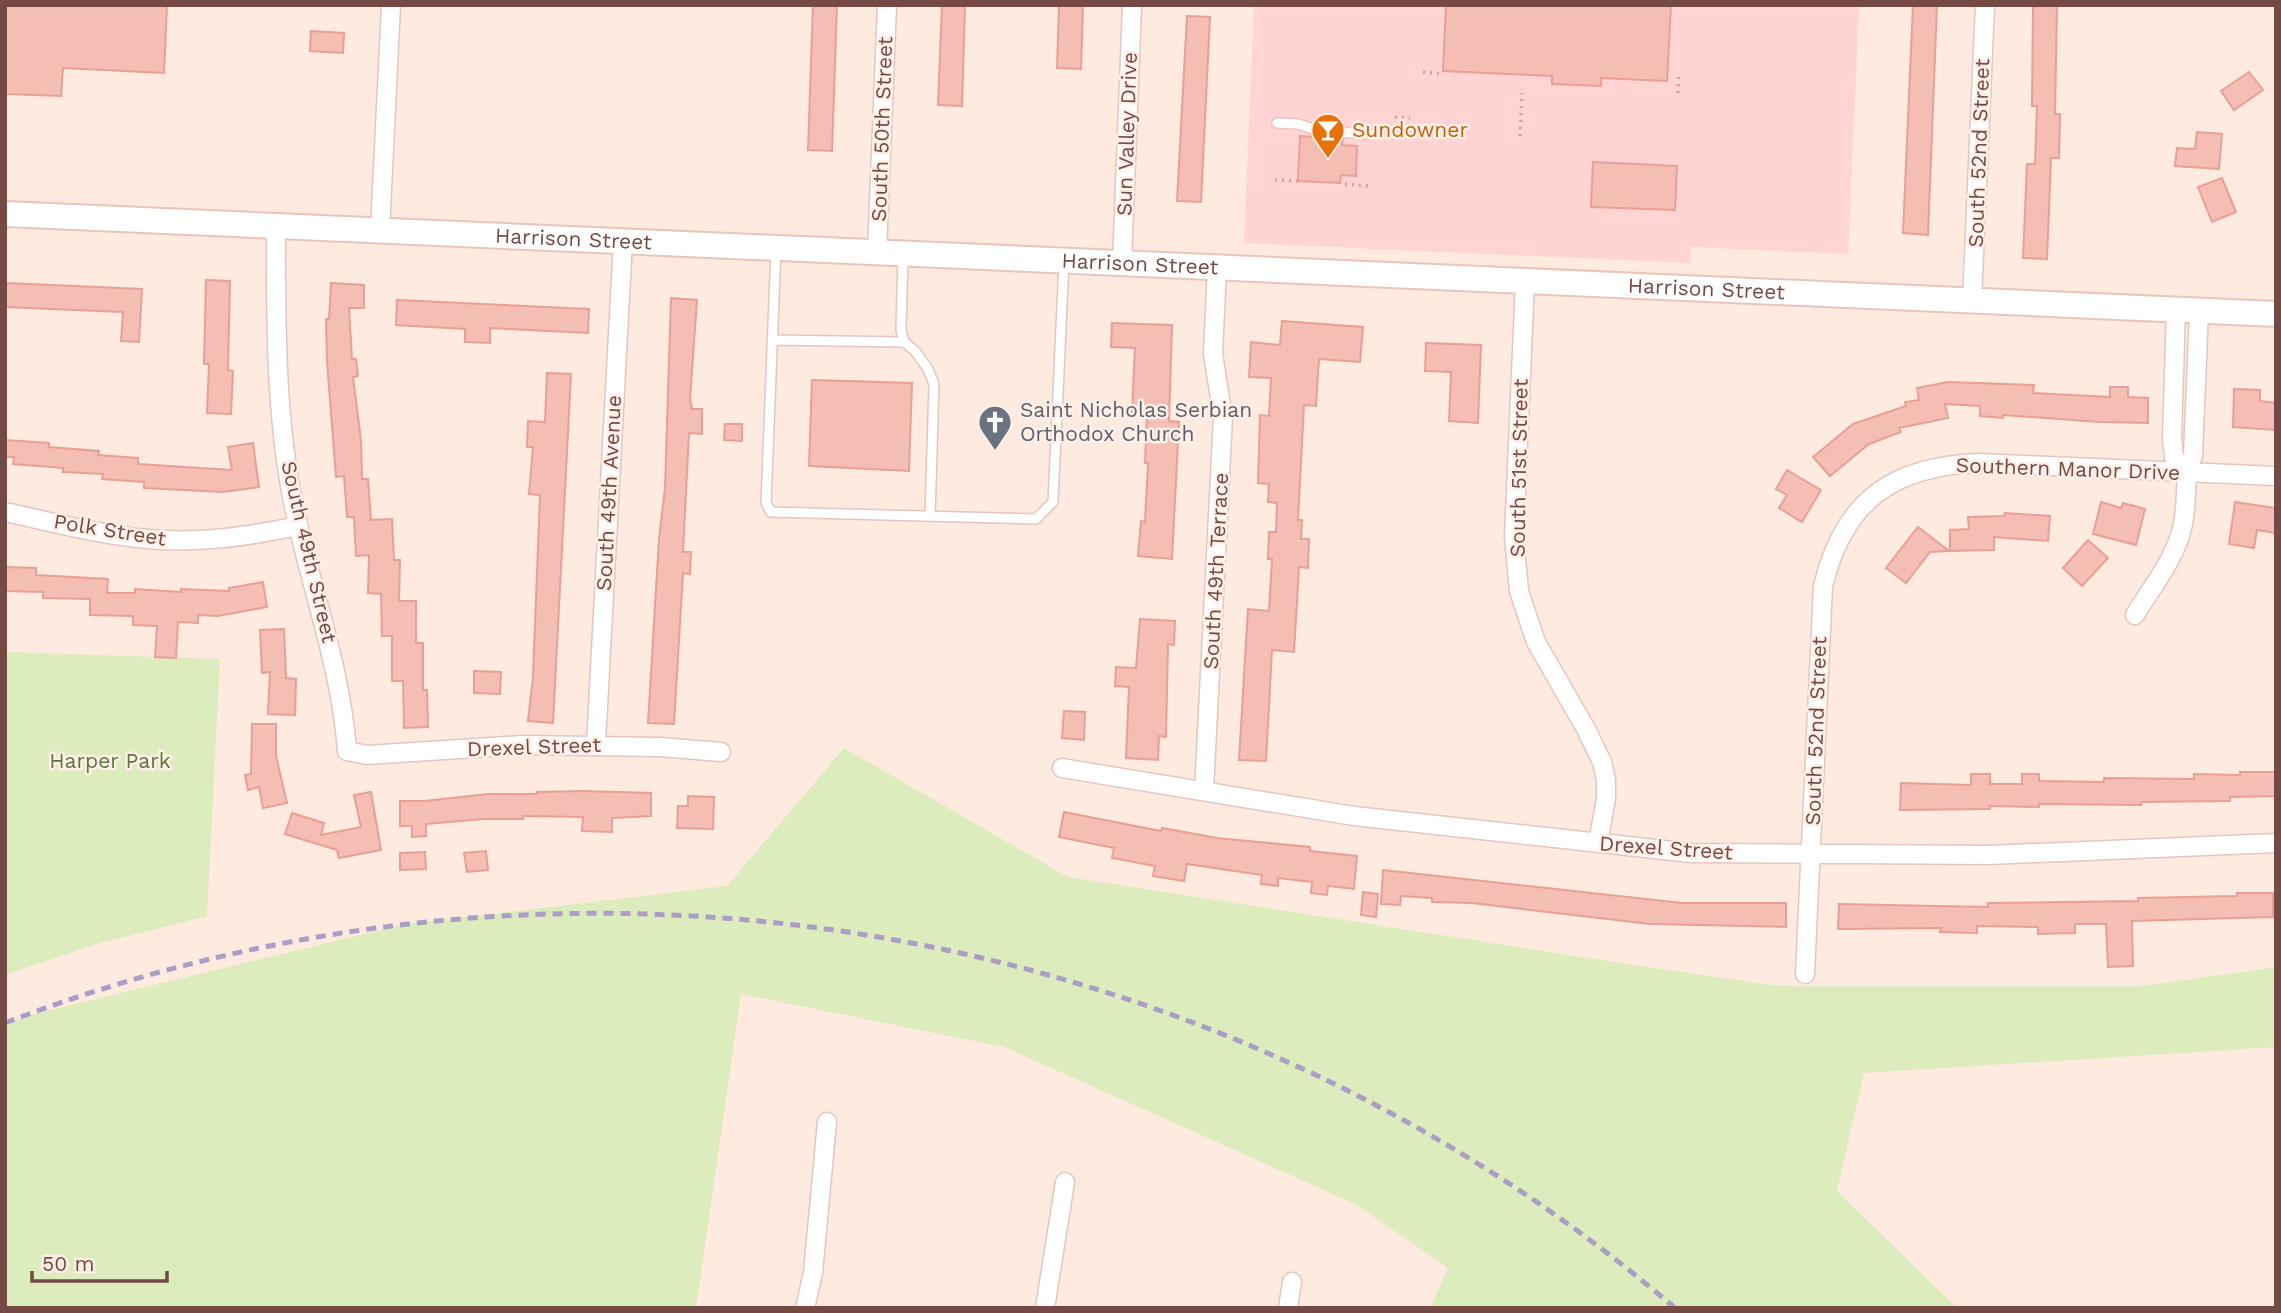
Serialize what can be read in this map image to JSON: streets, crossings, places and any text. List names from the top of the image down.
{
  "streets": {
    "main road": ["Harrison Street"],
    "street": [
      "South 50th Street",
      "Sun Valley Drive",
      "South 52nd Street",
      "South 51st Street",
      "Southern Manor Drive",
      "South 49th Avenue",
      "Polk Street",
      "South 49th Street",
      "South 49th Terrace",
      "Drexel Street"
    ]
  },
  "crossings": [
    ["South 50th Street", "Harrison Street"],
    ["Sun Valley Drive", "Harrison Street"],
    ["South 52nd Street", "Harrison Street"],
    ["South 52nd Street", "Southern Manor Drive"],
    ["South 52nd Street", "Drexel Street"],
    ["Harrison Street", "South 51st Street"],
    ["Harrison Street", "South 49th Avenue"],
    ["Harrison Street", "South 49th Street"],
    ["Harrison Street", "South 49th Terrace"],
    ["South 51st Street", "Drexel Street"],
    ["South 49th Avenue", "Drexel Street"],
    ["Polk Street", "South 49th Street"],
    ["South 49th Street", "Drexel Street"],
    ["South 49th Terrace", "Drexel Street"]
  ],
  "parks": ["Harper Park"],
  "places": {
    "bar": ["Sundowner"],
    "church": ["Saint Nicholas Serbian Orthodox Church"]
  },
  "scale_bar": "50 m"
}
